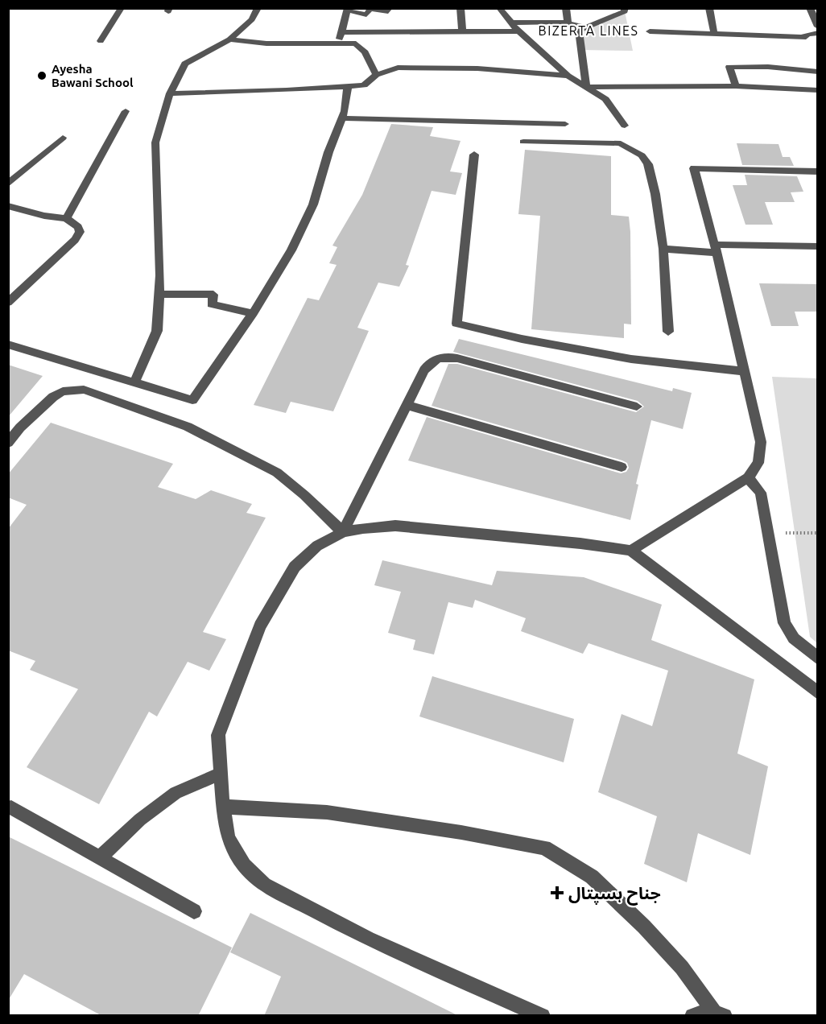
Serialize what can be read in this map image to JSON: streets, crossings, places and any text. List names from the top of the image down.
{
  "districts": ["BIZERTA LINES"],
  "places": {
    "other": ["Ayesha Bawani School"],
    "health": ["جناح ہسپتال"]
  }
}
